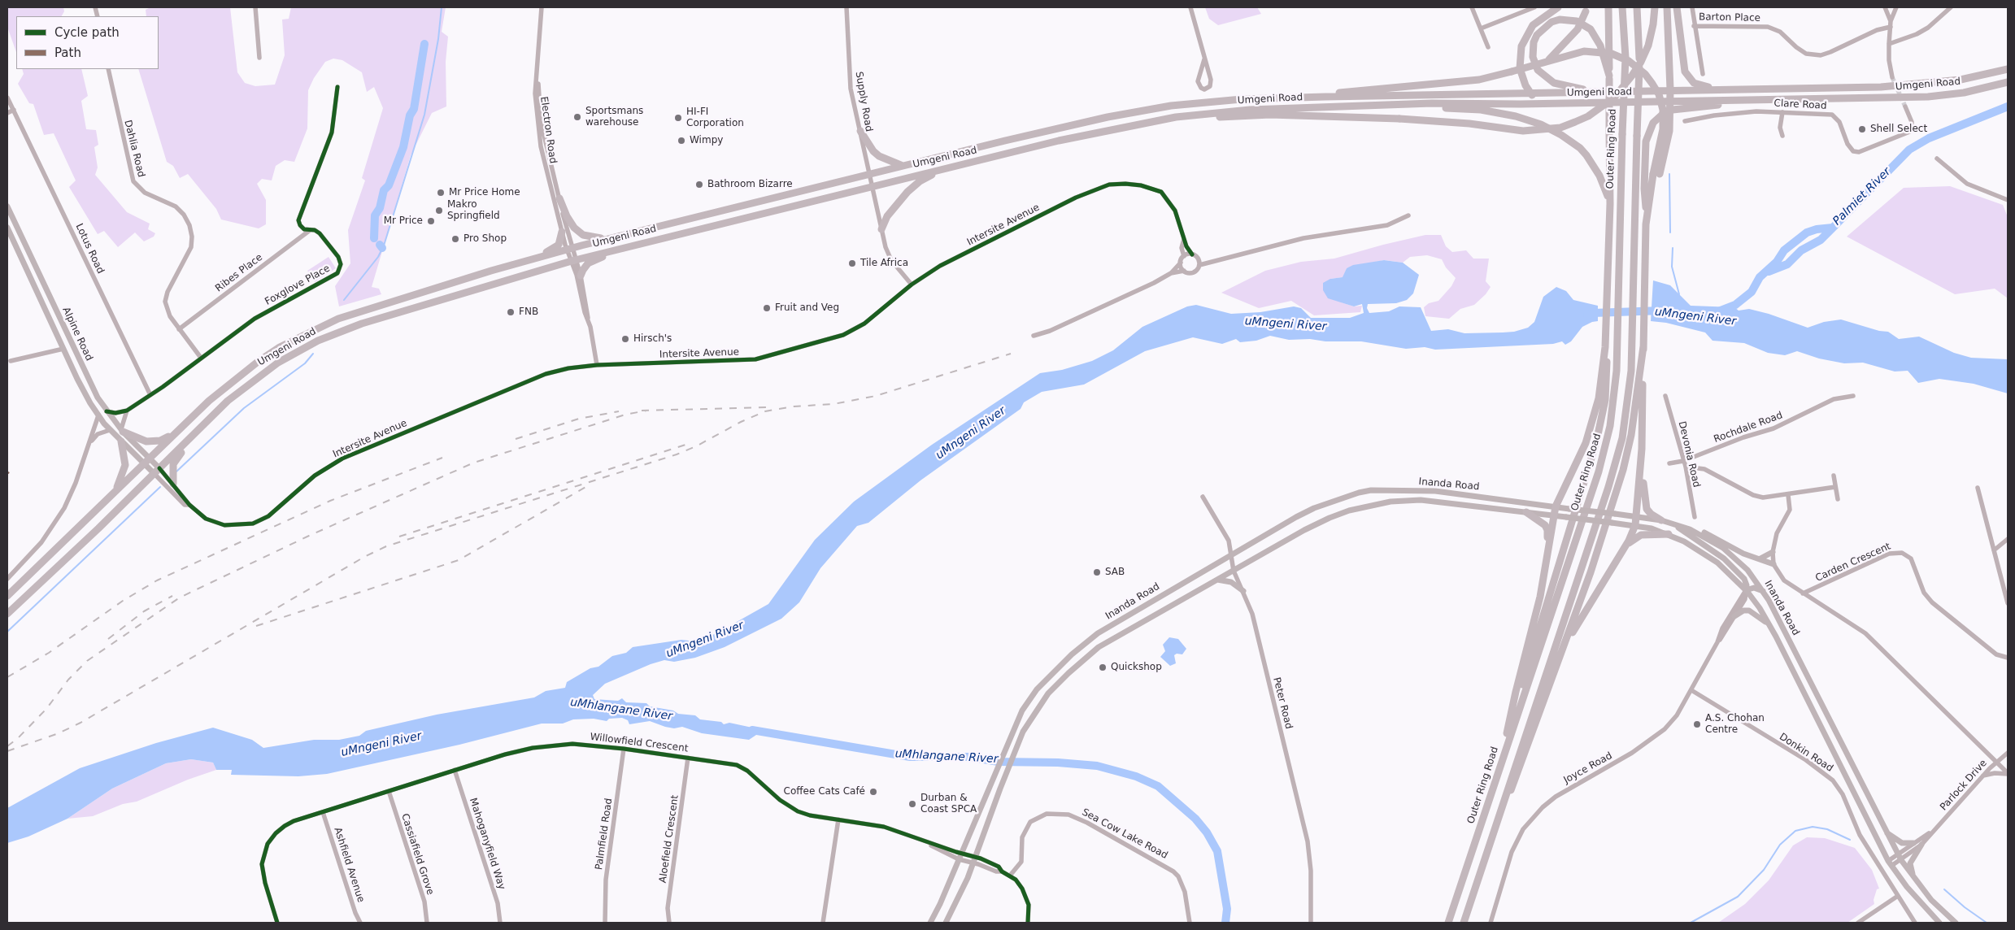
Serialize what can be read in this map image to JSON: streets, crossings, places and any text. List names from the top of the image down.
{
  "streets": {
    "highway": ["Umgeni Road", "Outer Ring Road"],
    "main road": ["Alpine Road", "Inanda Road"],
    "street": [
      "Barton Place",
      "Supply Road",
      "Clare Road",
      "Electron Road",
      "Dahlia Road",
      "Intersite Avenue",
      "Lotus Road",
      "Ribes Place",
      "Foxglove Place",
      "Rochdale Road",
      "Devonia Road",
      "Carden Crescent",
      "Peter Road",
      "Willowfield Crescent",
      "Donkin Road",
      "Joyce Road",
      "Parlock Drive",
      "Palmfield Road",
      "Sea Cow Lake Road",
      "Aloefield Crescent",
      "Mahoganyfield Way",
      "Cassiafield Grove",
      "Ashfield Avenue"
    ]
  },
  "crossings": [
    ["Umgeni Road", "Supply Road"],
    ["Umgeni Road", "Electron Road"],
    ["Umgeni Road", "Intersite Avenue"],
    ["Umgeni Road", "Alpine Road"],
    ["Supply Road", "Intersite Avenue"],
    ["Dahlia Road", "Ribes Place"],
    ["Dahlia Road", "Foxglove Place"],
    ["Intersite Avenue", "Alpine Road"],
    ["Lotus Road", "Foxglove Place"],
    ["Ribes Place", "Foxglove Place"],
    ["Rochdale Road", "Devonia Road"],
    ["Inanda Road", "Peter Road"],
    ["Inanda Road", "Willowfield Crescent"],
    ["Inanda Road", "Joyce Road"],
    ["Inanda Road", "Parlock Drive"],
    ["Willowfield Crescent", "Palmfield Road"],
    ["Willowfield Crescent", "Sea Cow Lake Road"],
    ["Willowfield Crescent", "Aloefield Crescent"],
    ["Willowfield Crescent", "Mahoganyfield Way"],
    ["Willowfield Crescent", "Cassiafield Grove"],
    ["Willowfield Crescent", "Ashfield Avenue"],
    ["Donkin Road", "Joyce Road"]
  ],
  "water": ["Palmiet River", "uMngeni River", "uMhlangane River"],
  "places": [
    "Sportsmans warehouse",
    "HI-FI Corporation",
    "Shell Select",
    "Wimpy",
    "Bathroom Bizarre",
    "Mr Price Home",
    "Makro Springfield",
    "Mr Price",
    "Pro Shop",
    "Tile Africa",
    "Fruit and Veg",
    "FNB",
    "Hirsch's",
    "SAB",
    "Quickshop",
    "A.S. Chohan Centre",
    "Coffee Cats Café",
    "Durban & Coast SPCA"
  ],
  "legend": ["Cycle path", "Path"]
}
